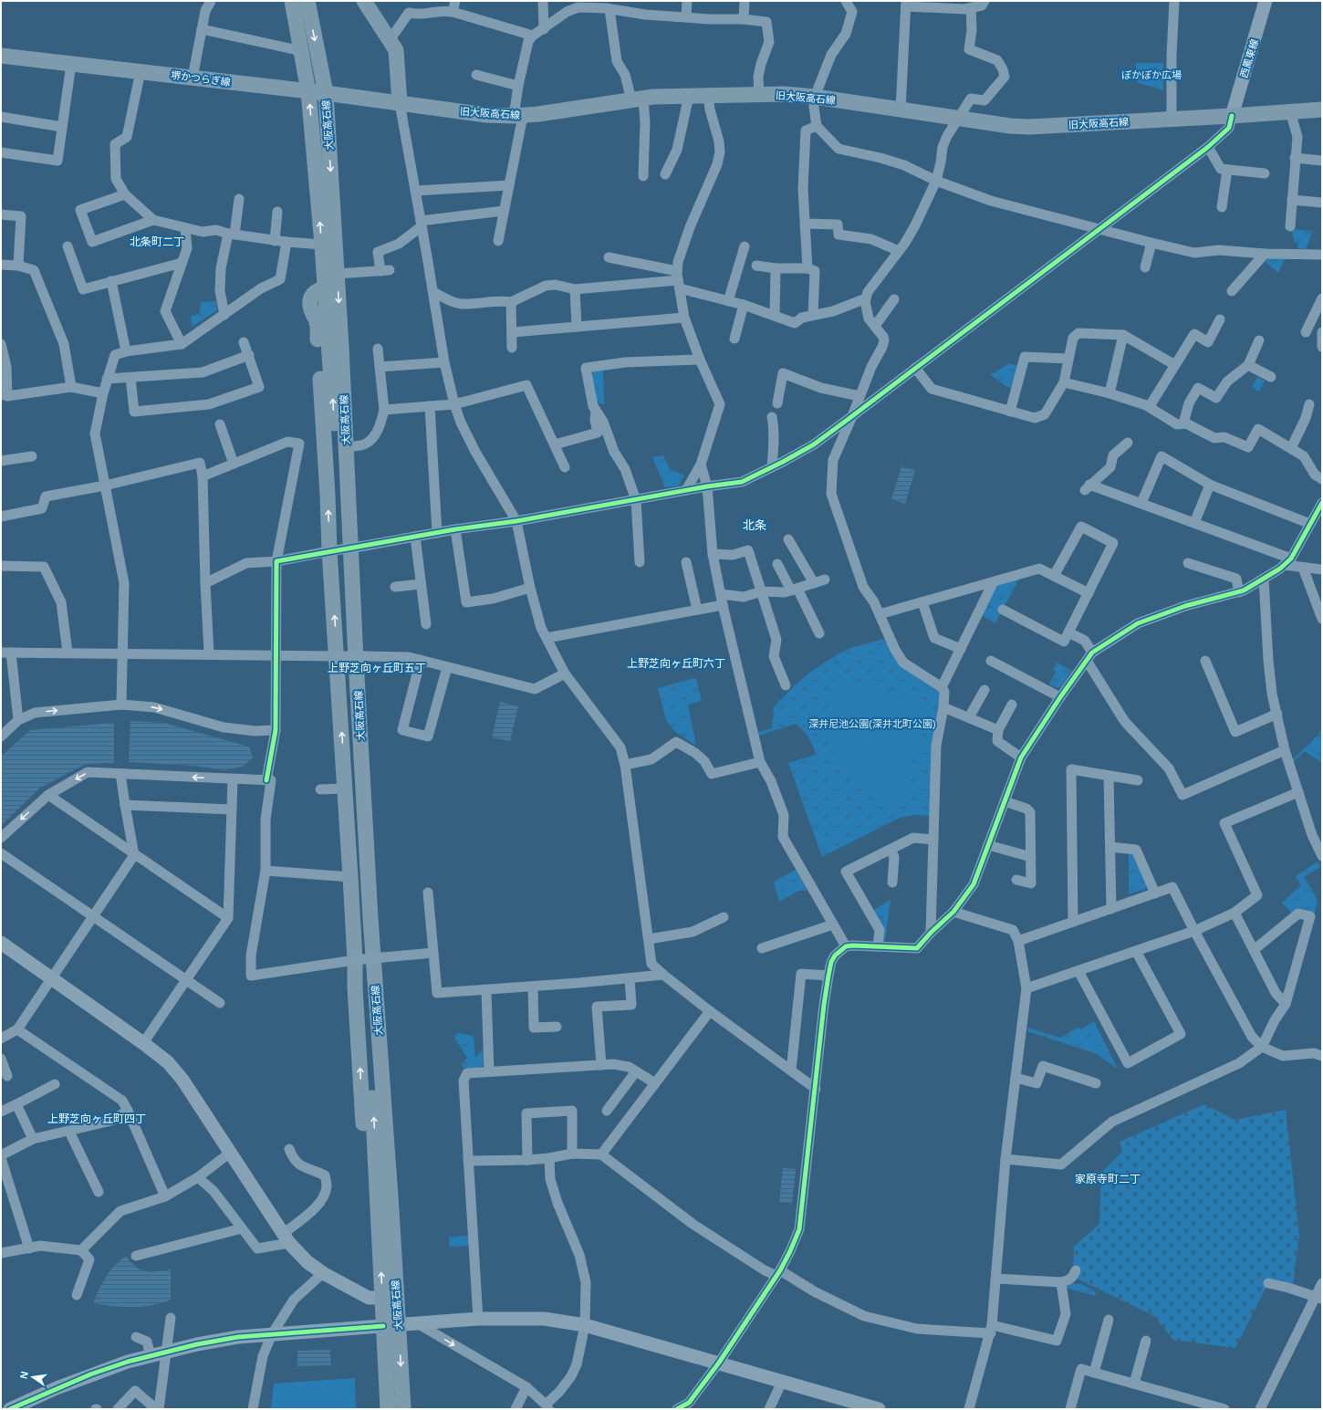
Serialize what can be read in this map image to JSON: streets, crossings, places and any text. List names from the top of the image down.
{
  "streets": {
    "main road": ["堺かつらぎ線", "旧大阪高石線", "大阪高石線"],
    "street": ["西鳳東線"]
  },
  "crossings": [
    ["西鳳東線", "旧大阪高石線"],
    ["堺かつらぎ線", "旧大阪高石線"],
    ["堺かつらぎ線", "大阪高石線"]
  ],
  "districts": [
    "北条町二丁",
    "北条",
    "上野芝向ヶ丘町六丁",
    "上野芝向ヶ丘町五丁",
    "上野芝向ヶ丘町四丁",
    "家原寺町二丁"
  ],
  "parks": ["ぽかぽか広場", "深井尼池公園(深井北町公園)"],
  "north": "left"
}
